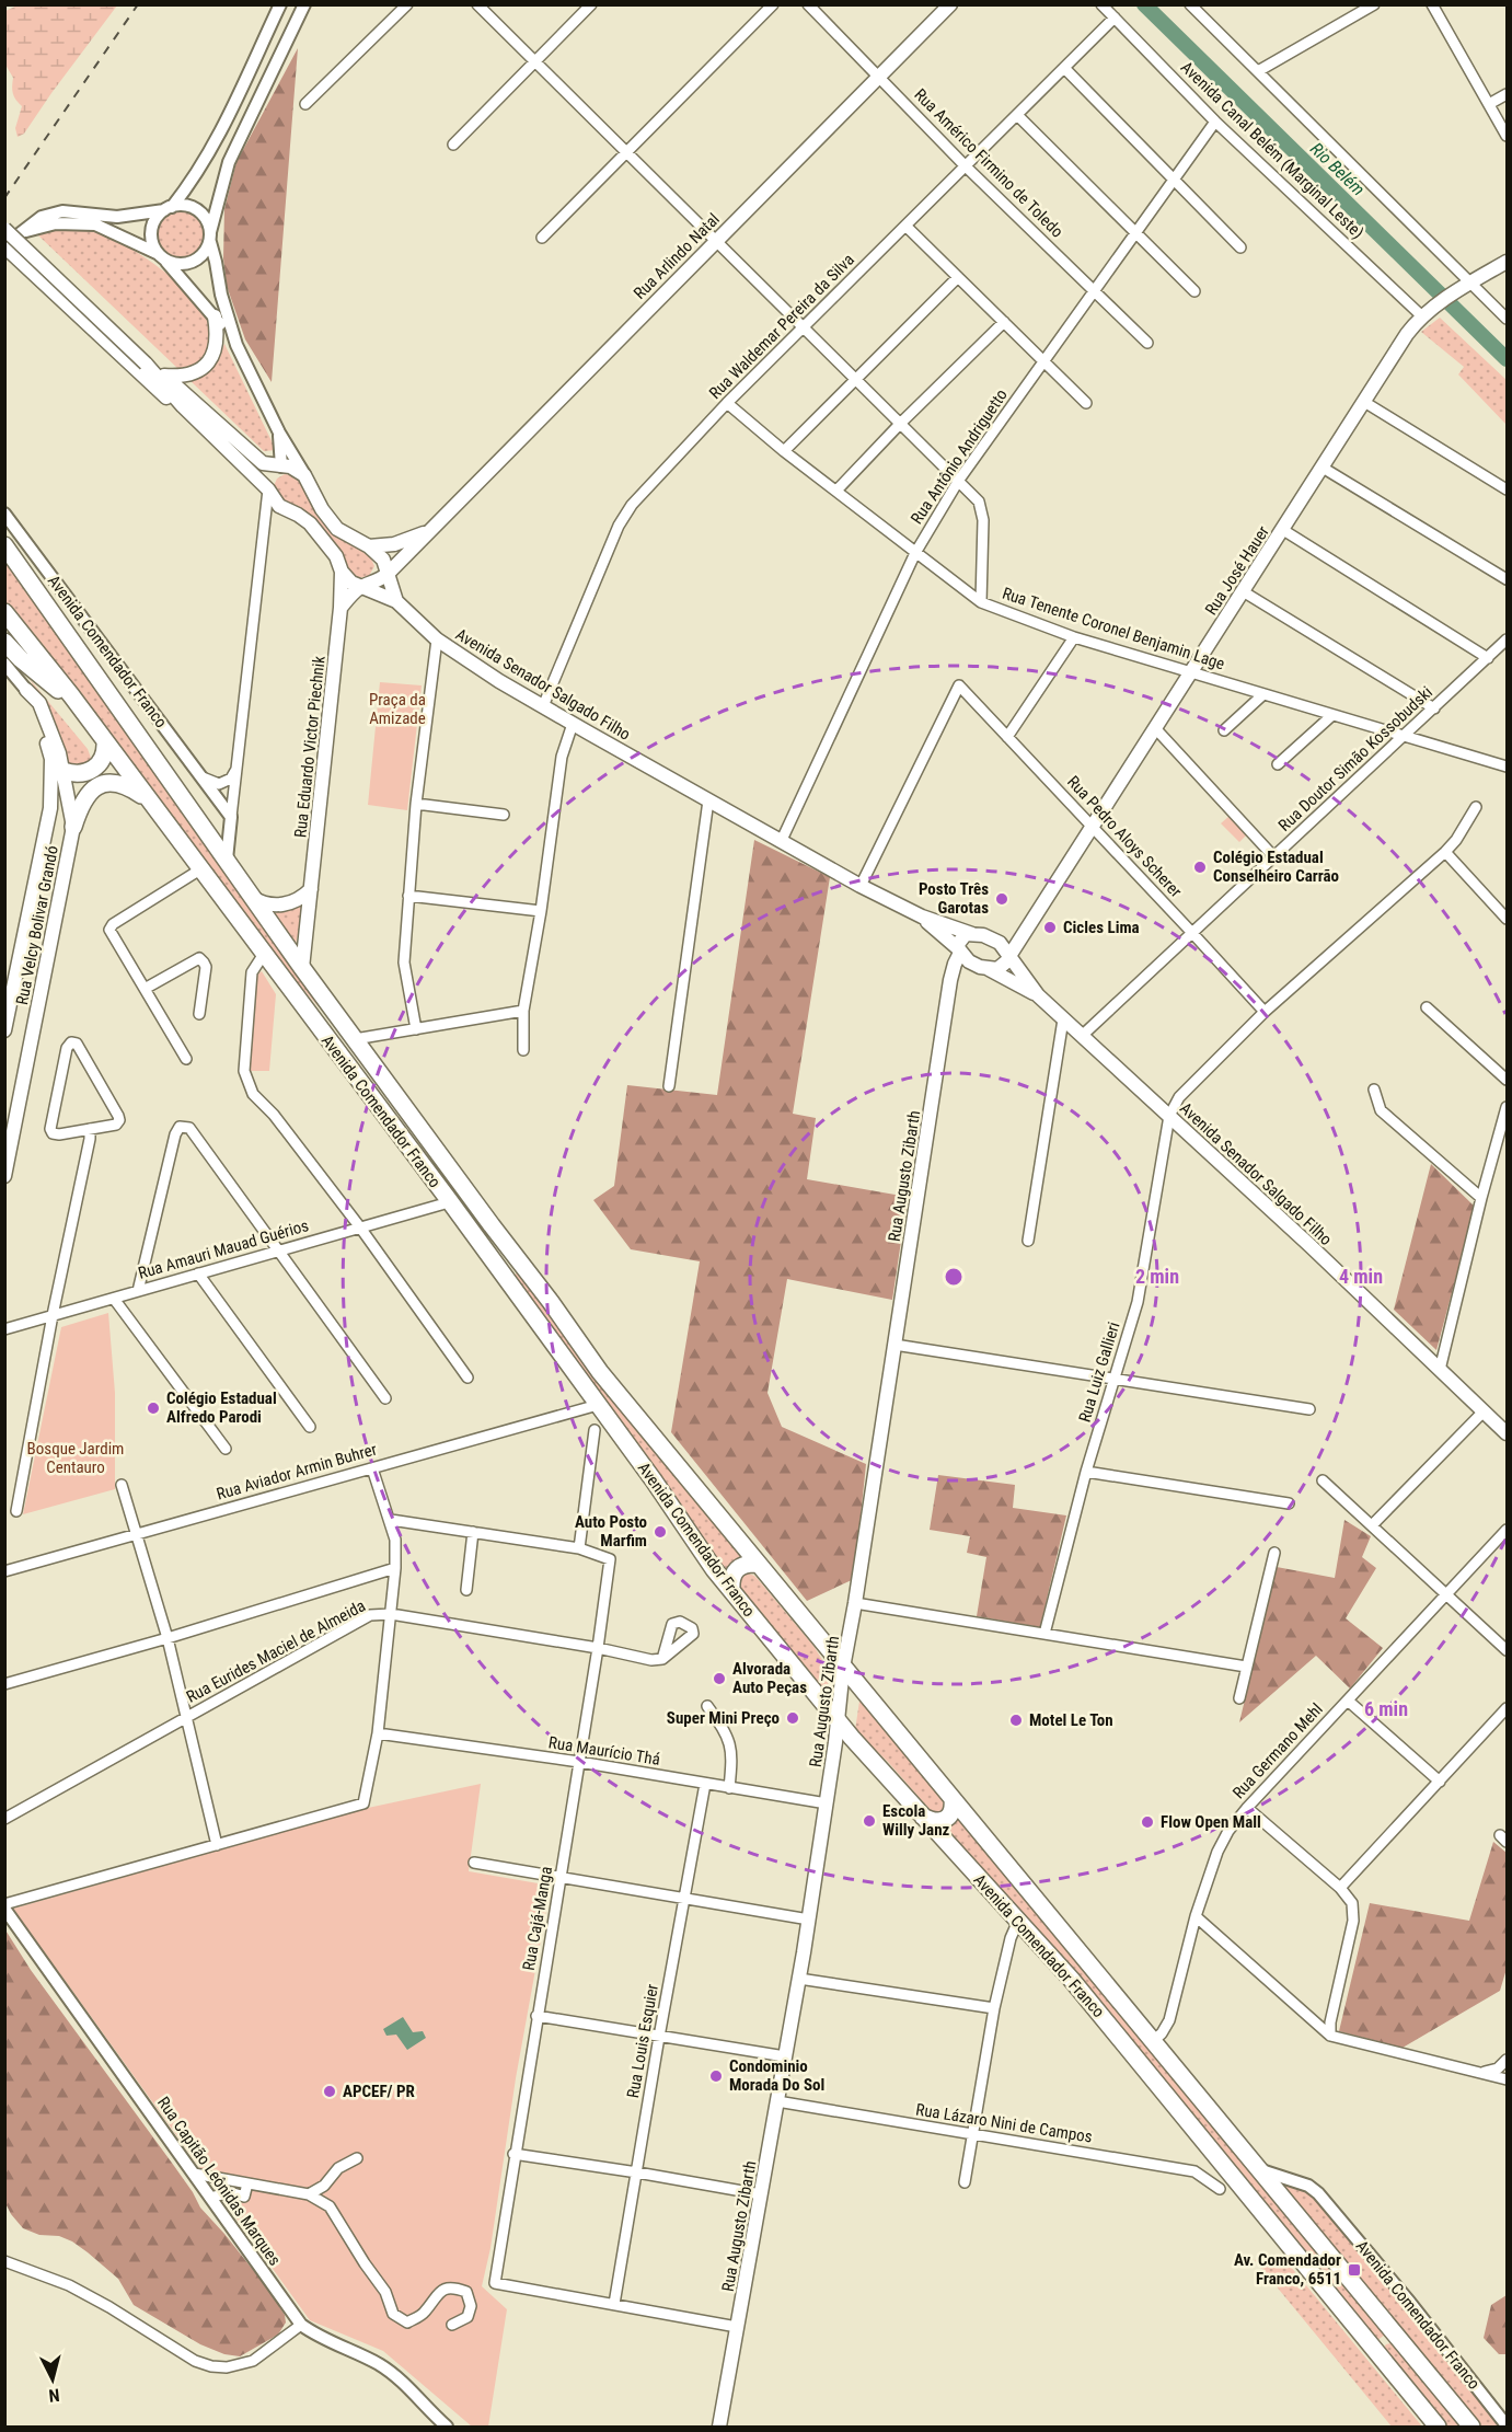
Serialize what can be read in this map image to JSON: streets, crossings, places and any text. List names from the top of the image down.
{
  "streets": {
    "highway": ["Avenida Comendador Franco"],
    "main road": [
      "Rua Arlindo Natal",
      "Rua José Hauer",
      "Avenida Senador Salgado Filho",
      "Rua Eduardo Victor Piechnik",
      "Rua Velcy Bolivar Grandó",
      "Rua Augusto Zibarth"
    ],
    "street": [
      "Avenida Canal Belém (Marginal Leste)",
      "Rua Américo Firmino de Toledo",
      "Rua Waldemar Pereira da Silva",
      "Rua Antônio Andriguetto",
      "Rua Tenente Coronel Benjamin Lage",
      "Rua Doutor Simão Kossobudski",
      "Rua Pedro Aloys Scherer",
      "Rua Amauri Mauad Guérios",
      "Rua Luiz Gallieri",
      "Rua Aviador Armin Buhrer",
      "Rua Eurides Maciel de Almeida",
      "Rua Maurício Thá",
      "Rua Germano Mehl",
      "Rua Cajá-Manga",
      "Rua Louis Esquier",
      "Rua Lázaro Nini de Campos",
      "Rua Capitão Leônidas Marques"
    ]
  },
  "crossings": [
    ["Avenida Canal Belém (Marginal Leste)", "Rua Waldemar Pereira da Silva"],
    ["Avenida Canal Belém (Marginal Leste)", "Rua Antônio Andriguetto"],
    ["Avenida Canal Belém (Marginal Leste)", "Rua José Hauer"],
    ["Rua Américo Firmino de Toledo", "Rua Arlindo Natal"],
    ["Rua Américo Firmino de Toledo", "Rua Waldemar Pereira da Silva"],
    ["Rua Américo Firmino de Toledo", "Rua Antônio Andriguetto"],
    ["Rua Arlindo Natal", "Avenida Senador Salgado Filho"],
    ["Rua Waldemar Pereira da Silva", "Rua Tenente Coronel Benjamin Lage"],
    ["Rua Waldemar Pereira da Silva", "Avenida Senador Salgado Filho"],
    ["Rua Antônio Andriguetto", "Rua Tenente Coronel Benjamin Lage"],
    ["Rua Antônio Andriguetto", "Avenida Senador Salgado Filho"],
    ["Rua José Hauer", "Rua Tenente Coronel Benjamin Lage"],
    ["Rua José Hauer", "Avenida Senador Salgado Filho"],
    ["Rua José Hauer", "Rua Pedro Aloys Scherer"],
    ["Rua Tenente Coronel Benjamin Lage", "Rua Doutor Simão Kossobudski"],
    ["Avenida Comendador Franco", "Rua Eduardo Victor Piechnik"],
    ["Avenida Comendador Franco", "Rua Augusto Zibarth"],
    ["Avenida Comendador Franco", "Rua Amauri Mauad Guérios"],
    ["Avenida Comendador Franco", "Rua Aviador Armin Buhrer"],
    ["Avenida Comendador Franco", "Rua Germano Mehl"],
    ["Avenida Senador Salgado Filho", "Rua Eduardo Victor Piechnik"],
    ["Avenida Senador Salgado Filho", "Rua Doutor Simão Kossobudski"],
    ["Avenida Senador Salgado Filho", "Rua Pedro Aloys Scherer"],
    ["Avenida Senador Salgado Filho", "Rua Augusto Zibarth"],
    ["Avenida Senador Salgado Filho", "Rua Luiz Gallieri"],
    ["Rua Doutor Simão Kossobudski", "Rua Pedro Aloys Scherer"],
    ["Rua Augusto Zibarth", "Rua Maurício Thá"],
    ["Rua Augusto Zibarth", "Rua Lázaro Nini de Campos"],
    ["Rua Eurides Maciel de Almeida", "Rua Cajá-Manga"],
    ["Rua Maurício Thá", "Rua Cajá-Manga"],
    ["Rua Maurício Thá", "Rua Louis Esquier"],
    ["Rua Cajá-Manga", "Rua Louis Esquier"]
  ],
  "water": ["Rio Belém"],
  "parks": ["Praça da Amizade", "Bosque Jardim Centauro"],
  "places": {
    "other": [
      "Colégio Estadual Conselheiro Carrão",
      "Posto Três Garotas",
      "Cicles Lima",
      "Colégio Estadual Alfredo Parodi",
      "Auto Posto Marfim",
      "Alvorada Auto Peças",
      "Super Mini Preço",
      "Motel Le Ton",
      "Escola Willy Janz",
      "Flow Open Mall",
      "Condominio Morada Do Sol",
      "APCEF/ PR"
    ],
    "transit": ["Av. Comendador Franco, 6511"]
  },
  "north": "bottom",
  "rings": ["2 min", "4 min", "6 min"]
}
